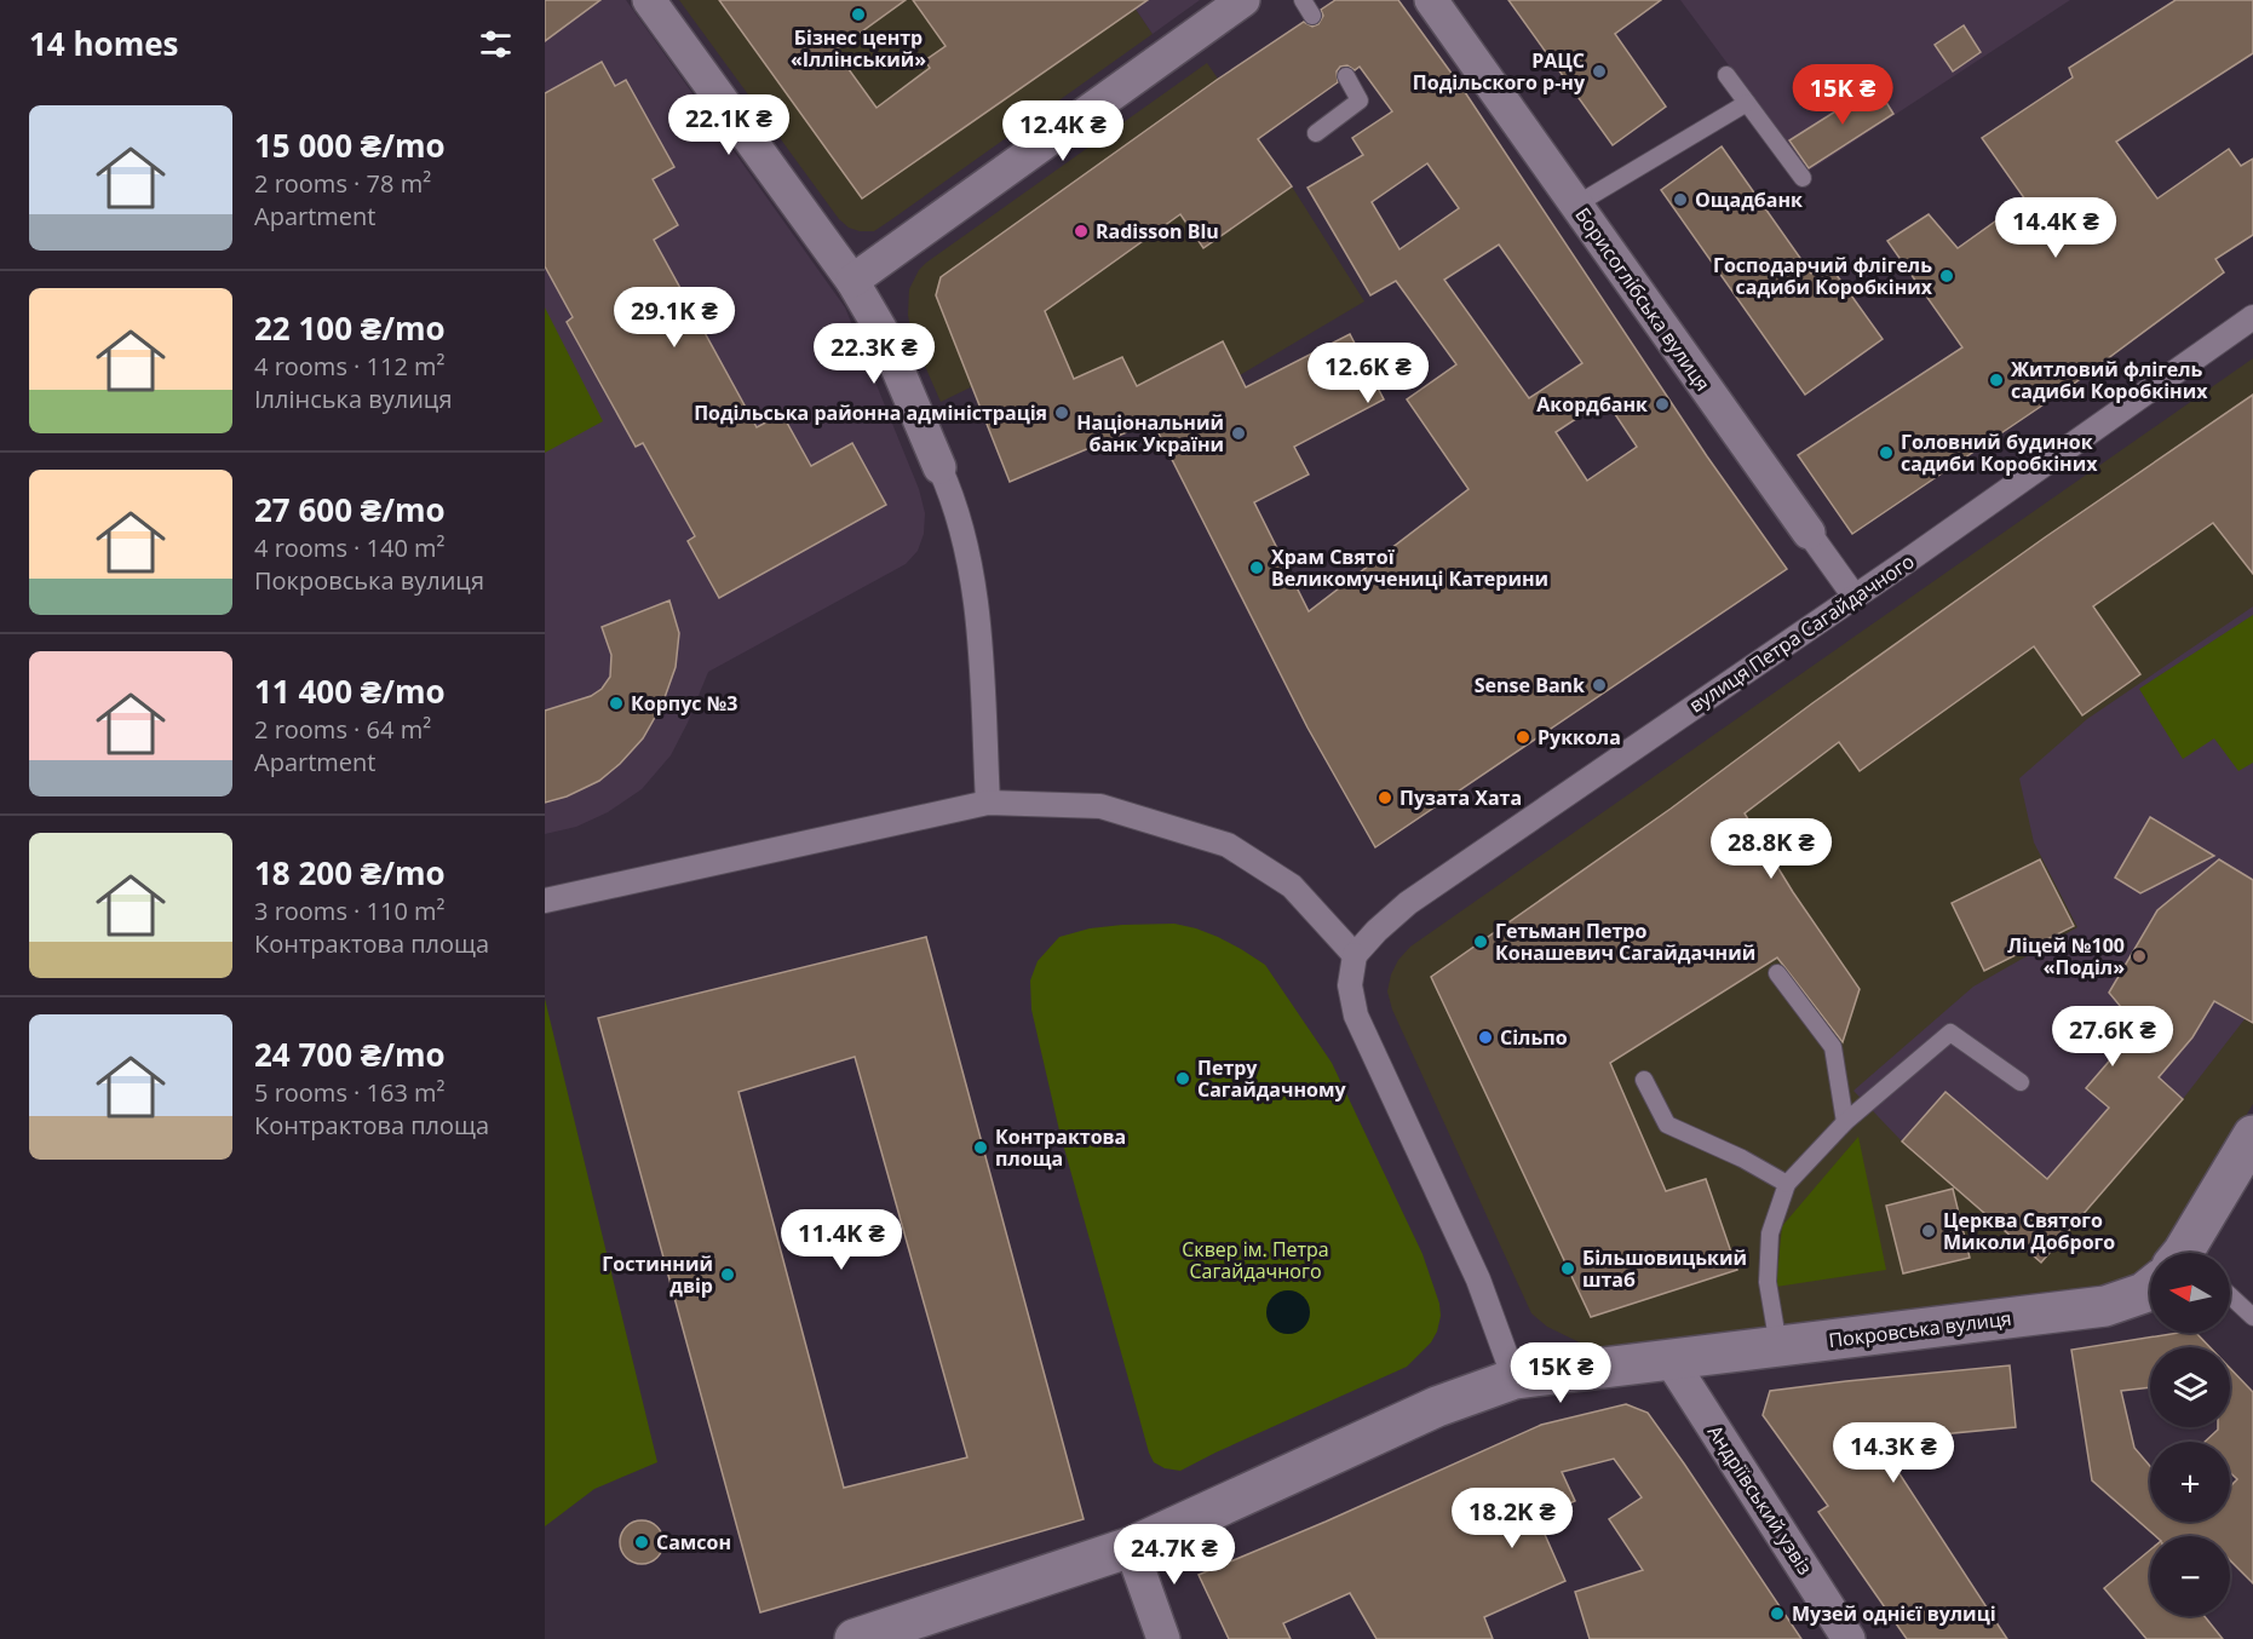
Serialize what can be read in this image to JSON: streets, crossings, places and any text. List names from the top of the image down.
{
  "streets": {
    "street": [
      "Борисоглібська вулиця",
      "вулиця Петра Сагайдачного",
      "Покровська вулиця",
      "Андріївський узвіз"
    ]
  },
  "crossings": [
    ["Борисоглібська вулиця", "вулиця Петра Сагайдачного"],
    ["Покровська вулиця", "Андріївський узвіз"]
  ],
  "parks": ["Сквер ім. Петра Сагайдачного"],
  "places": [
    "Бізнес центр «Іллінський»",
    "РАЦС Подільского р-ну",
    "Ощадбанк",
    "Radisson Blu",
    "Господарчий флігель садиби Коробкіних",
    "Житловий флігель садиби Коробкіних",
    "Акордбанк",
    "Подільська районна адміністрація",
    "Національний банк України",
    "Головний будинок садиби Коробкіних",
    "Храм Святої Великомучениці Катерини",
    "Sense Bank",
    "Корпус №3",
    "Руккола",
    "Пузата Хата",
    "Гетьман Петро Конашевич Сагайдачний",
    "Ліцей №100 «Поділ»",
    "Сільпо",
    "Петру Сагайдачному",
    "Контрактова площа",
    "Церква Святого Миколи Доброго",
    "Більшовицький штаб",
    "Гостинний двір",
    "Самсон",
    "Музей однієї вулиці"
  ],
  "north": "left",
  "page": {
    "heading": "14 homes",
    "price": [
      "15K ₴",
      "22.1K ₴",
      "12.4K ₴",
      "14.4K ₴",
      "29.1K ₴",
      "22.3K ₴",
      "12.6K ₴",
      "28.8K ₴",
      "27.6K ₴",
      "11.4K ₴",
      "15K ₴",
      "14.3K ₴",
      "18.2K ₴",
      "24.7K ₴"
    ],
    "list": [
      {
        "name": "15 000 ₴/mo",
        "note": "2 rooms · 78 m² · Apartment"
      },
      {
        "name": "22 100 ₴/mo",
        "note": "4 rooms · 112 m² · Іллінська вулиця"
      },
      {
        "name": "27 600 ₴/mo",
        "note": "4 rooms · 140 m² · Покровська вулиця"
      },
      {
        "name": "11 400 ₴/mo",
        "note": "2 rooms · 64 m² · Apartment"
      },
      {
        "name": "18 200 ₴/mo",
        "note": "3 rooms · 110 m² · Контрактова площа"
      },
      {
        "name": "24 700 ₴/mo",
        "note": "5 rooms · 163 m² · Контрактова площа"
      }
    ],
    "map_buttons": ["+", "−"]
  }
}
